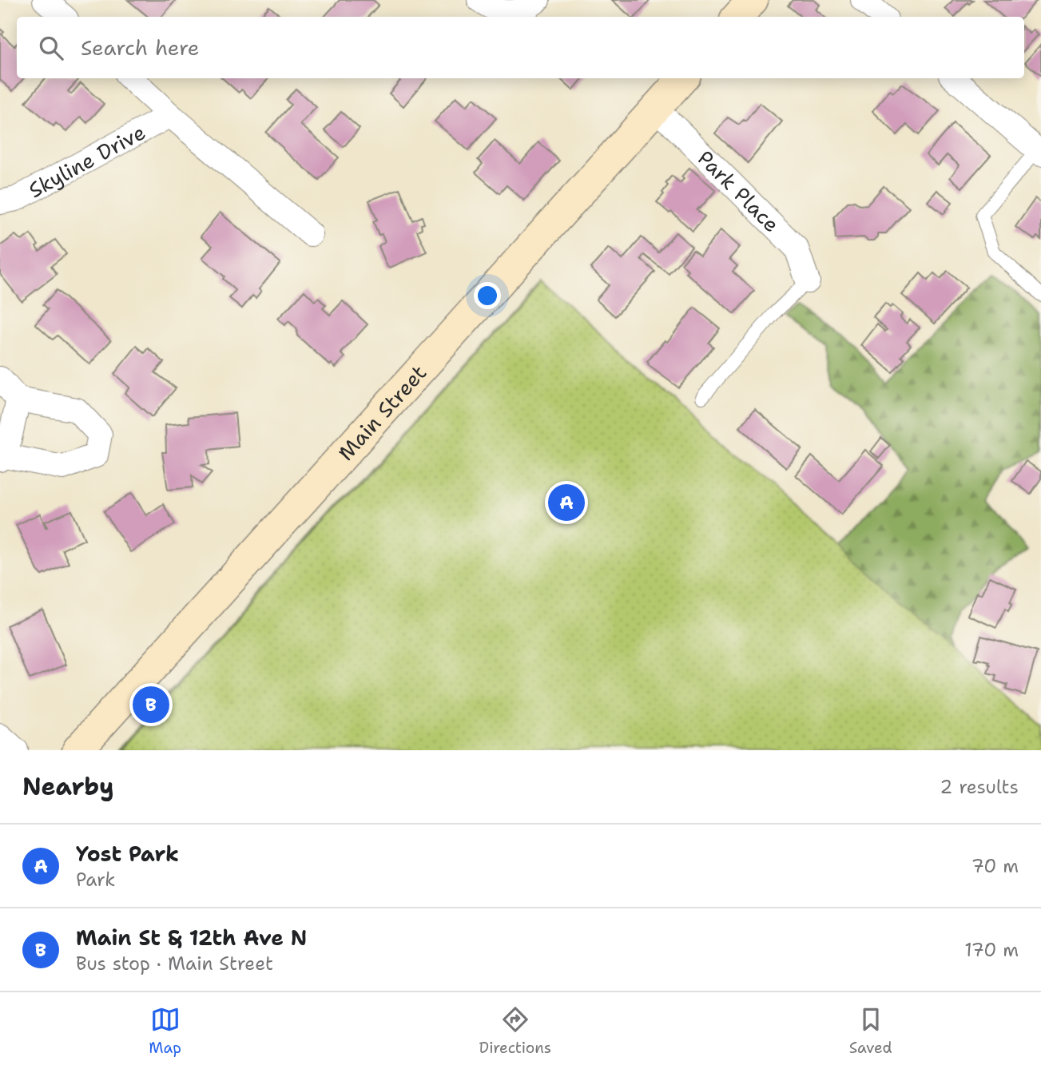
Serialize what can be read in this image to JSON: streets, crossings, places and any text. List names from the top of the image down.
{
  "streets": {
    "main road": ["Main Street"],
    "street": ["Skyline Drive", "Park Place"]
  },
  "crossings": [
    ["Park Place", "Main Street"]
  ],
  "page": {
    "search": "Search here",
    "pins": ["A", "B"],
    "heading": ["Nearby", "2 results"],
    "list": [
      {
        "mark": "A",
        "name": "Yost Park",
        "note": "Park",
        "value": "70 m"
      },
      {
        "mark": "B",
        "name": "Main St & 12th Ave N",
        "note": "Bus stop · Main Street",
        "value": "170 m"
      }
    ],
    "nav": ["Map", "Directions", "Saved"]
  }
}
